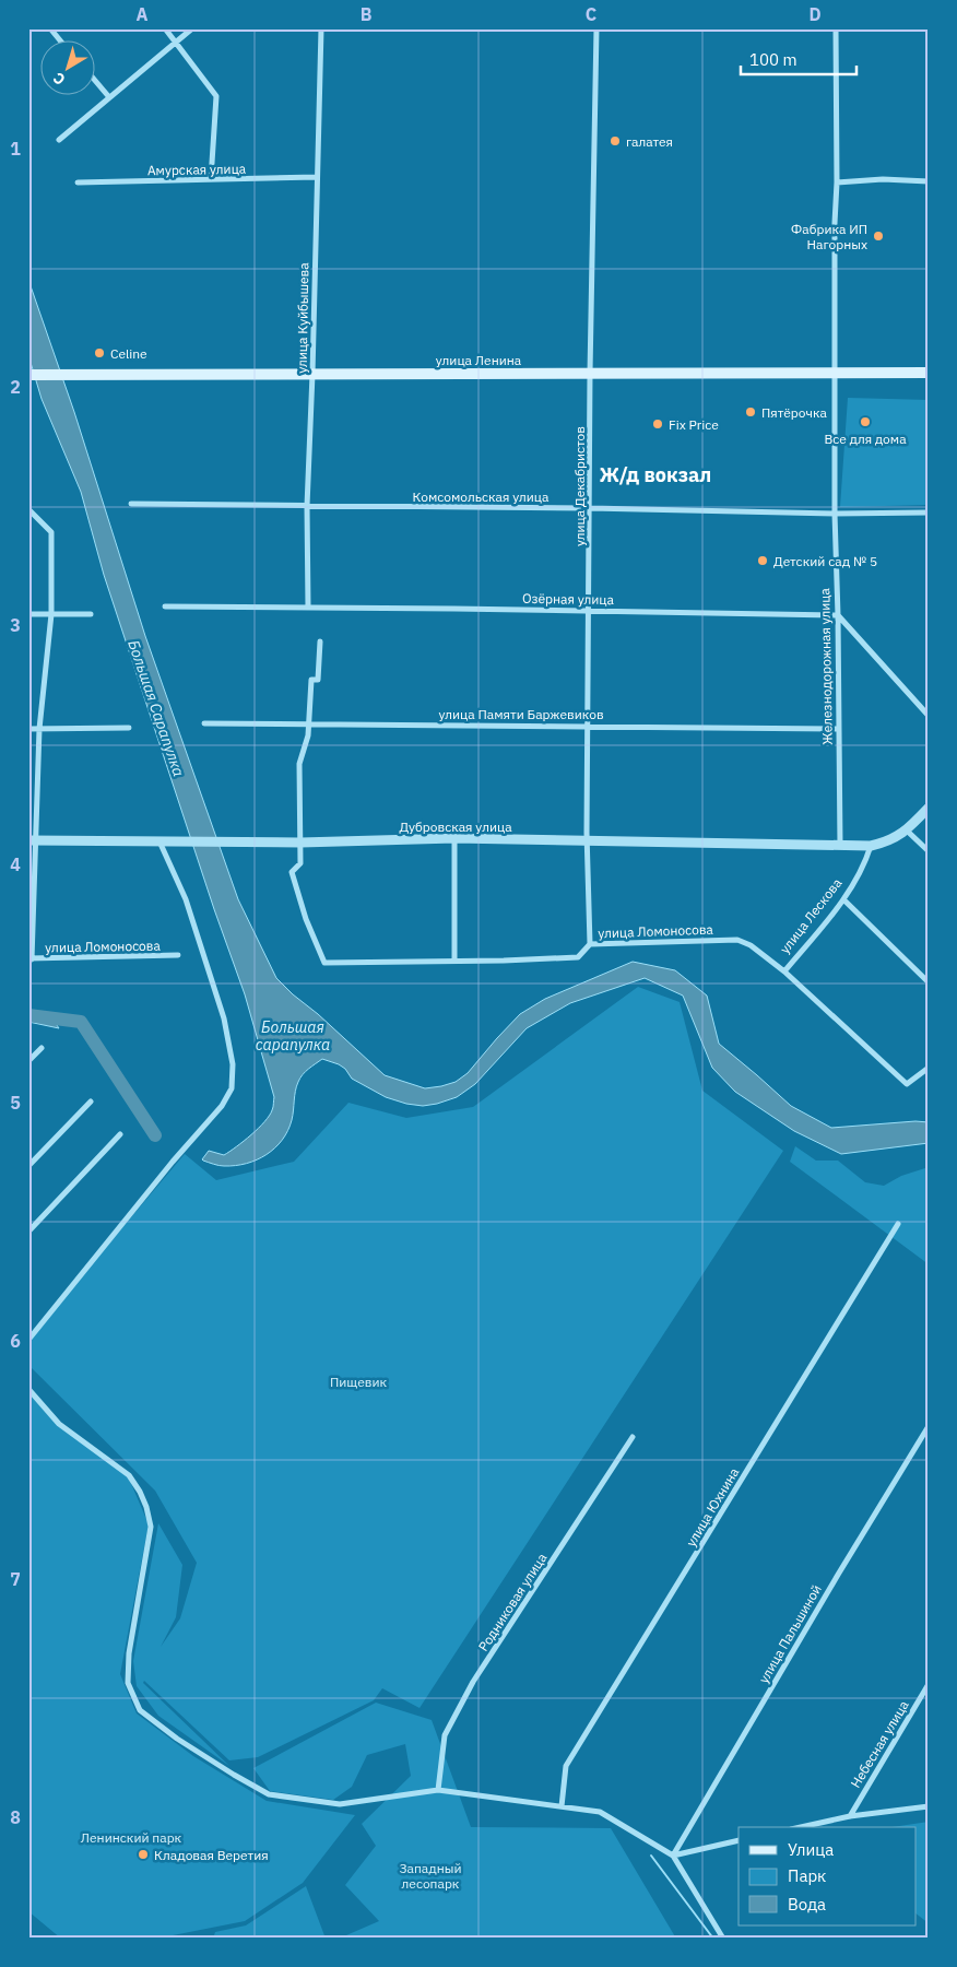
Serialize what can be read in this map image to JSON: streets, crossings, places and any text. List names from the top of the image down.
{
  "streets": {
    "main road": ["улица Ленина"],
    "street": [
      "Амурская улица",
      "улица Куйбышева",
      "улица Декабристов",
      "Комсомольская улица",
      "Озёрная улица",
      "Железнодорожная улица",
      "улица Памяти Баржевиков",
      "Дубровская улица",
      "улица Лескова",
      "улица Ломоносова",
      "улица Юхнина",
      "Родниковая улица",
      "улица Пальшиной",
      "Небесная улица"
    ]
  },
  "crossings": [
    ["Амурская улица", "улица Куйбышева"],
    ["улица Куйбышева", "улица Ленина"],
    ["улица Куйбышева", "Комсомольская улица"],
    ["улица Куйбышева", "Озёрная улица"],
    ["улица Ленина", "улица Декабристов"],
    ["улица Ленина", "Железнодорожная улица"],
    ["улица Декабристов", "Комсомольская улица"],
    ["улица Декабристов", "Озёрная улица"],
    ["улица Декабристов", "улица Памяти Баржевиков"],
    ["улица Декабристов", "Дубровская улица"],
    ["улица Декабристов", "улица Ломоносова"],
    ["Комсомольская улица", "Железнодорожная улица"],
    ["Озёрная улица", "Железнодорожная улица"],
    ["Железнодорожная улица", "улица Памяти Баржевиков"],
    ["Железнодорожная улица", "Дубровская улица"],
    ["Дубровская улица", "улица Лескова"],
    ["Дубровская улица", "улица Ломоносова"],
    ["улица Лескова", "улица Ломоносова"]
  ],
  "districts": ["Ж/д вокзал"],
  "water": ["Большая Сарапулка", "Большая сарапулка"],
  "parks": ["Пищевик", "Ленинский парк", "Западный лесопарк"],
  "places": [
    "галатея",
    "Фабрика ИП Нагорных",
    "Celine",
    "Пятёрочка",
    "Все для дома",
    "Fix Price",
    "Детский сад № 5",
    "Кладовая Веретия"
  ],
  "legend": ["Улица", "Парк", "Вода"],
  "scale_bar": "100 m",
  "north": "bottom left",
  "grid": {
    "columns": [
      "A",
      "B",
      "C",
      "D"
    ],
    "rows": [
      "1",
      "2",
      "3",
      "4",
      "5",
      "6",
      "7",
      "8"
    ]
  }
}
